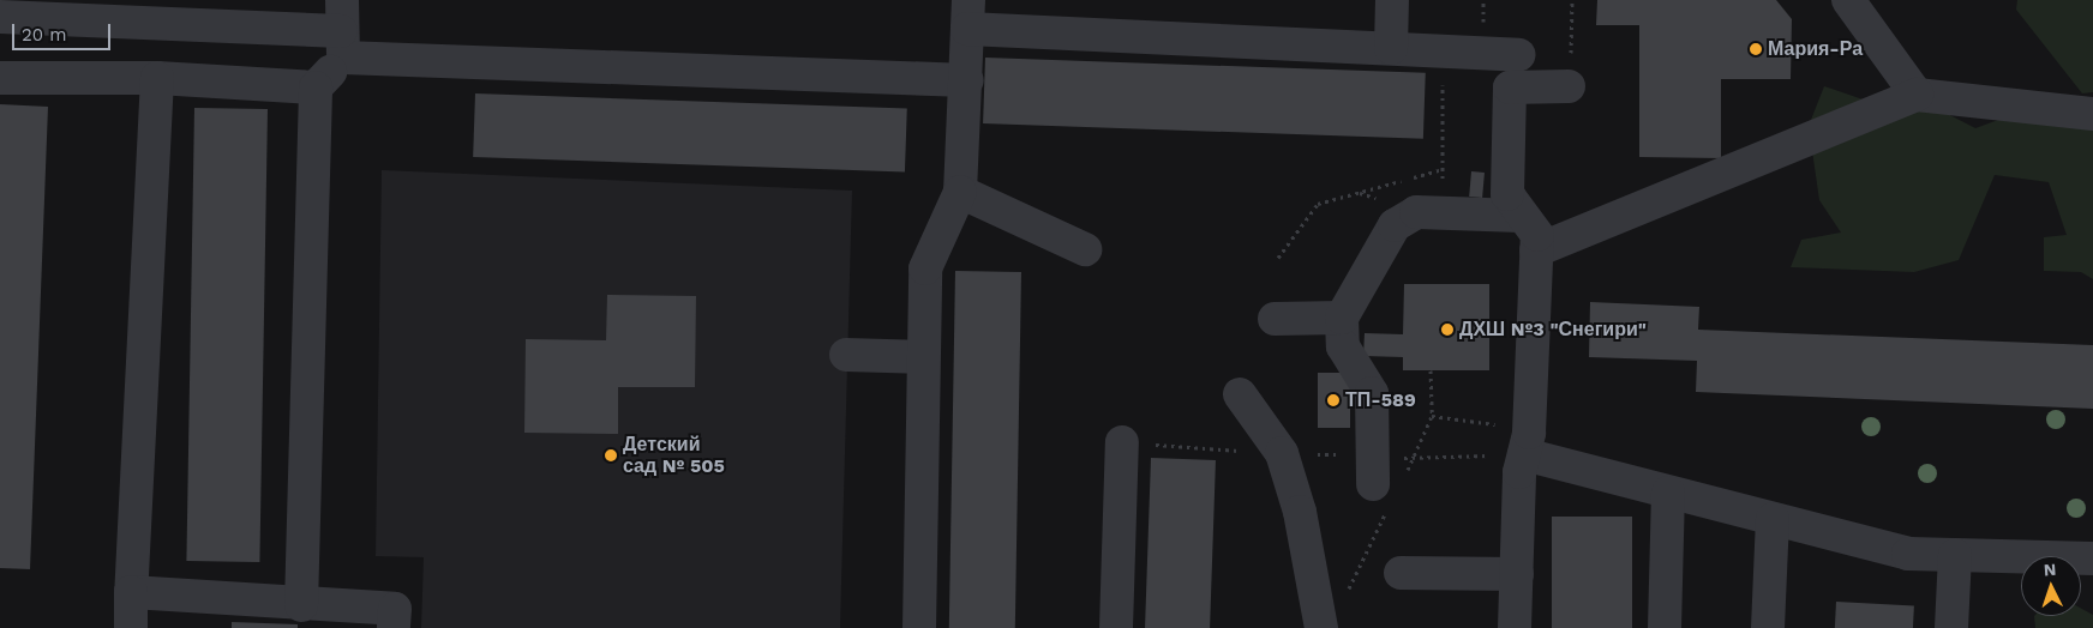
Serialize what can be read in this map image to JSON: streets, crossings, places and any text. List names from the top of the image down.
{
  "places": [
    "Мария-Ра",
    "ДХШ №3 \"Снегири\"",
    "ТП-589",
    "Детский сад № 505"
  ],
  "scale_bar": "20 m",
  "north": "top"
}
